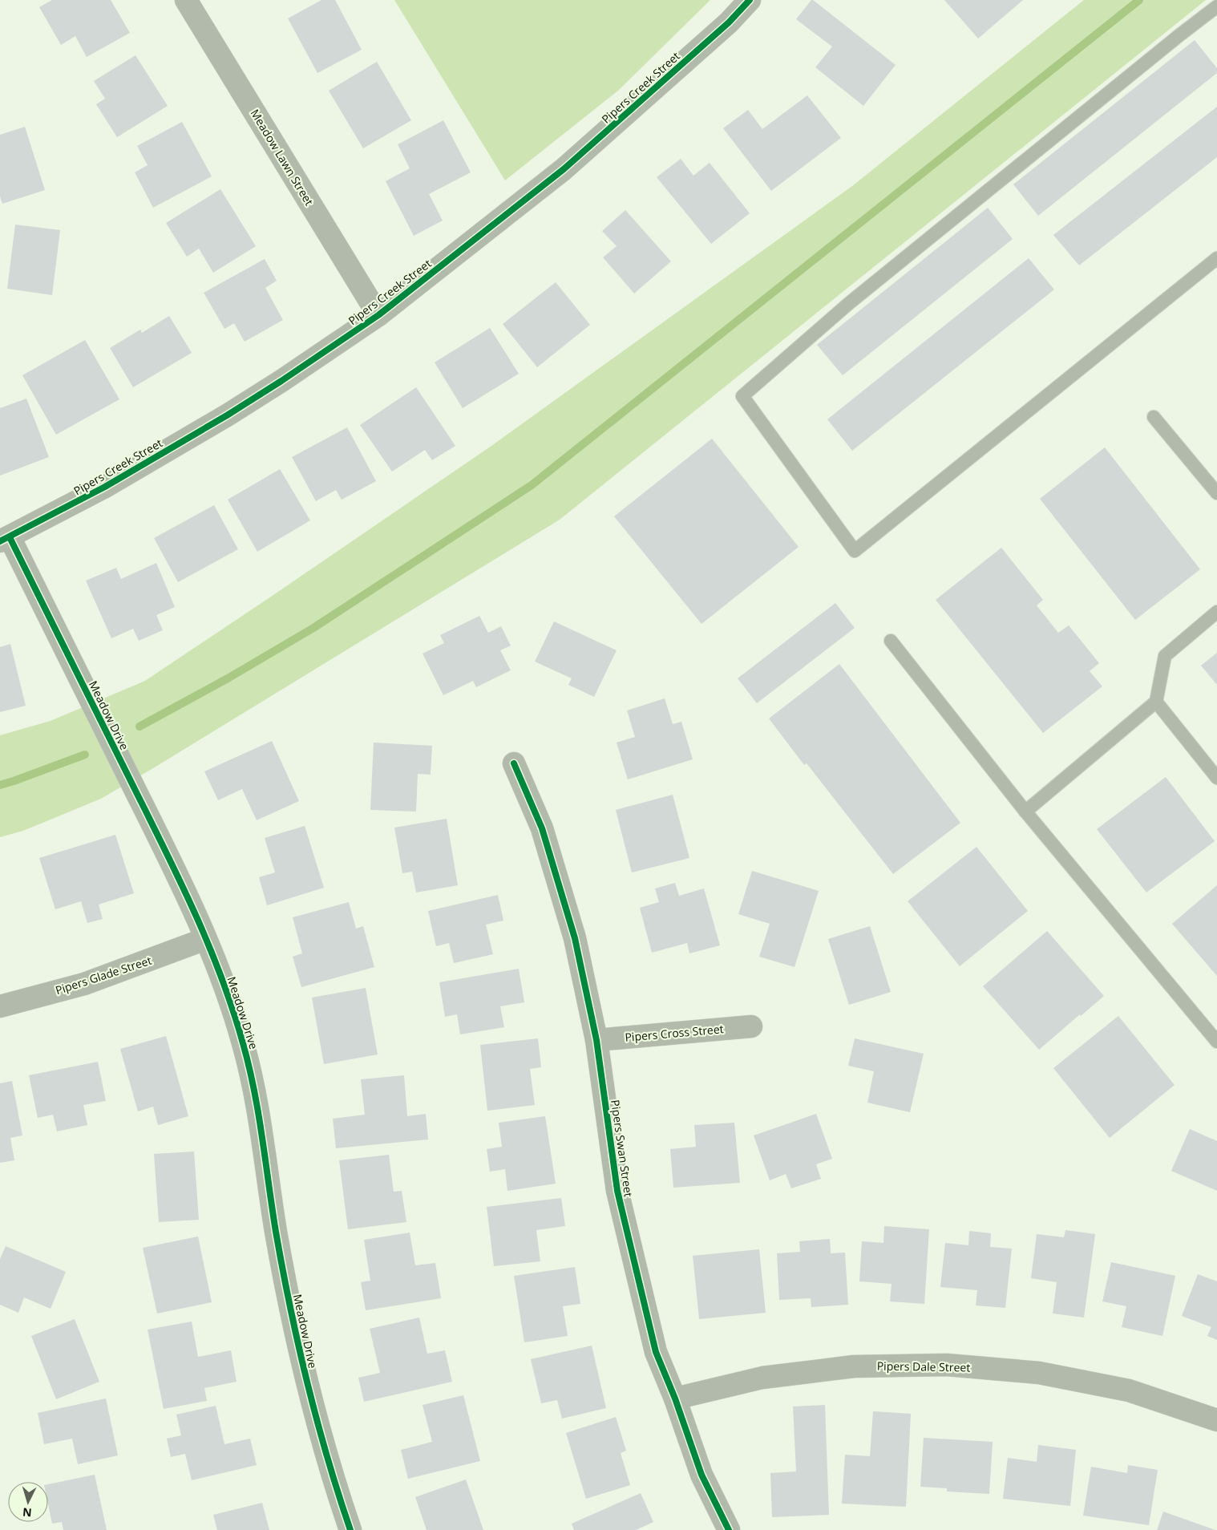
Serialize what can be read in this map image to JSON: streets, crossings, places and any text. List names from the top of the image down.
{
  "streets": {
    "street": [
      "Pipers Creek Street",
      "Meadow Lawn Street",
      "Meadow Drive",
      "Pipers Glade Street",
      "Pipers Cross Street",
      "Pipers Swan Street",
      "Pipers Dale Street"
    ]
  },
  "crossings": [
    ["Pipers Creek Street", "Meadow Lawn Street"],
    ["Pipers Creek Street", "Meadow Drive"],
    ["Meadow Drive", "Pipers Glade Street"],
    ["Pipers Cross Street", "Pipers Swan Street"],
    ["Pipers Swan Street", "Pipers Dale Street"]
  ],
  "north": "bottom"
}
